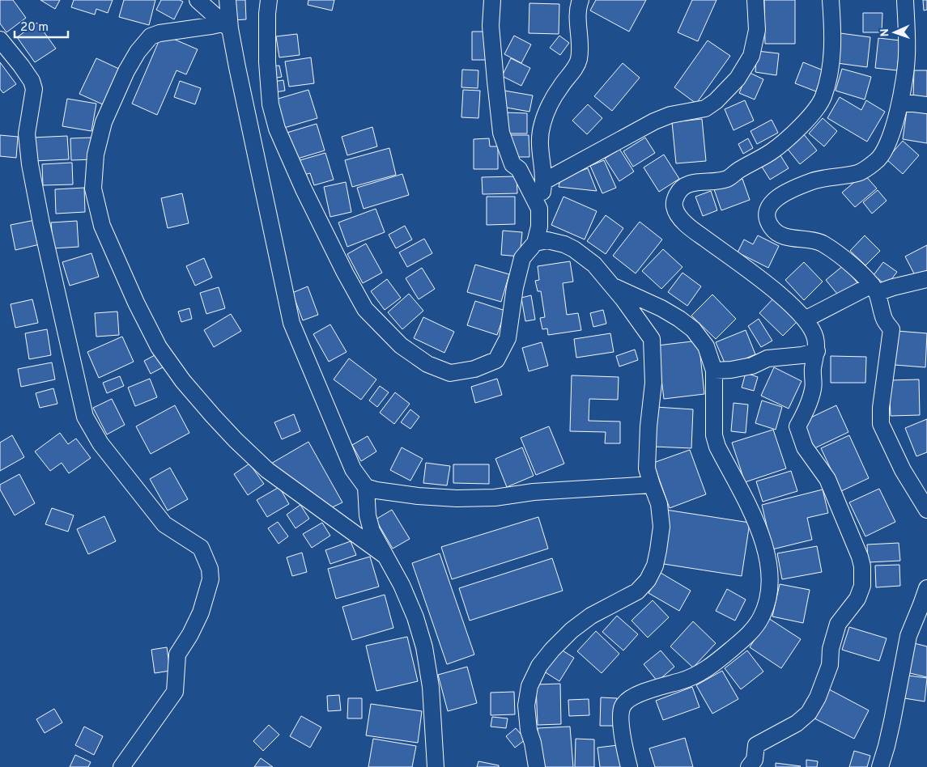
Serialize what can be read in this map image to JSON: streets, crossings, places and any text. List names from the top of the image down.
{
  "scale_bar": "20 m",
  "north": "left"
}
